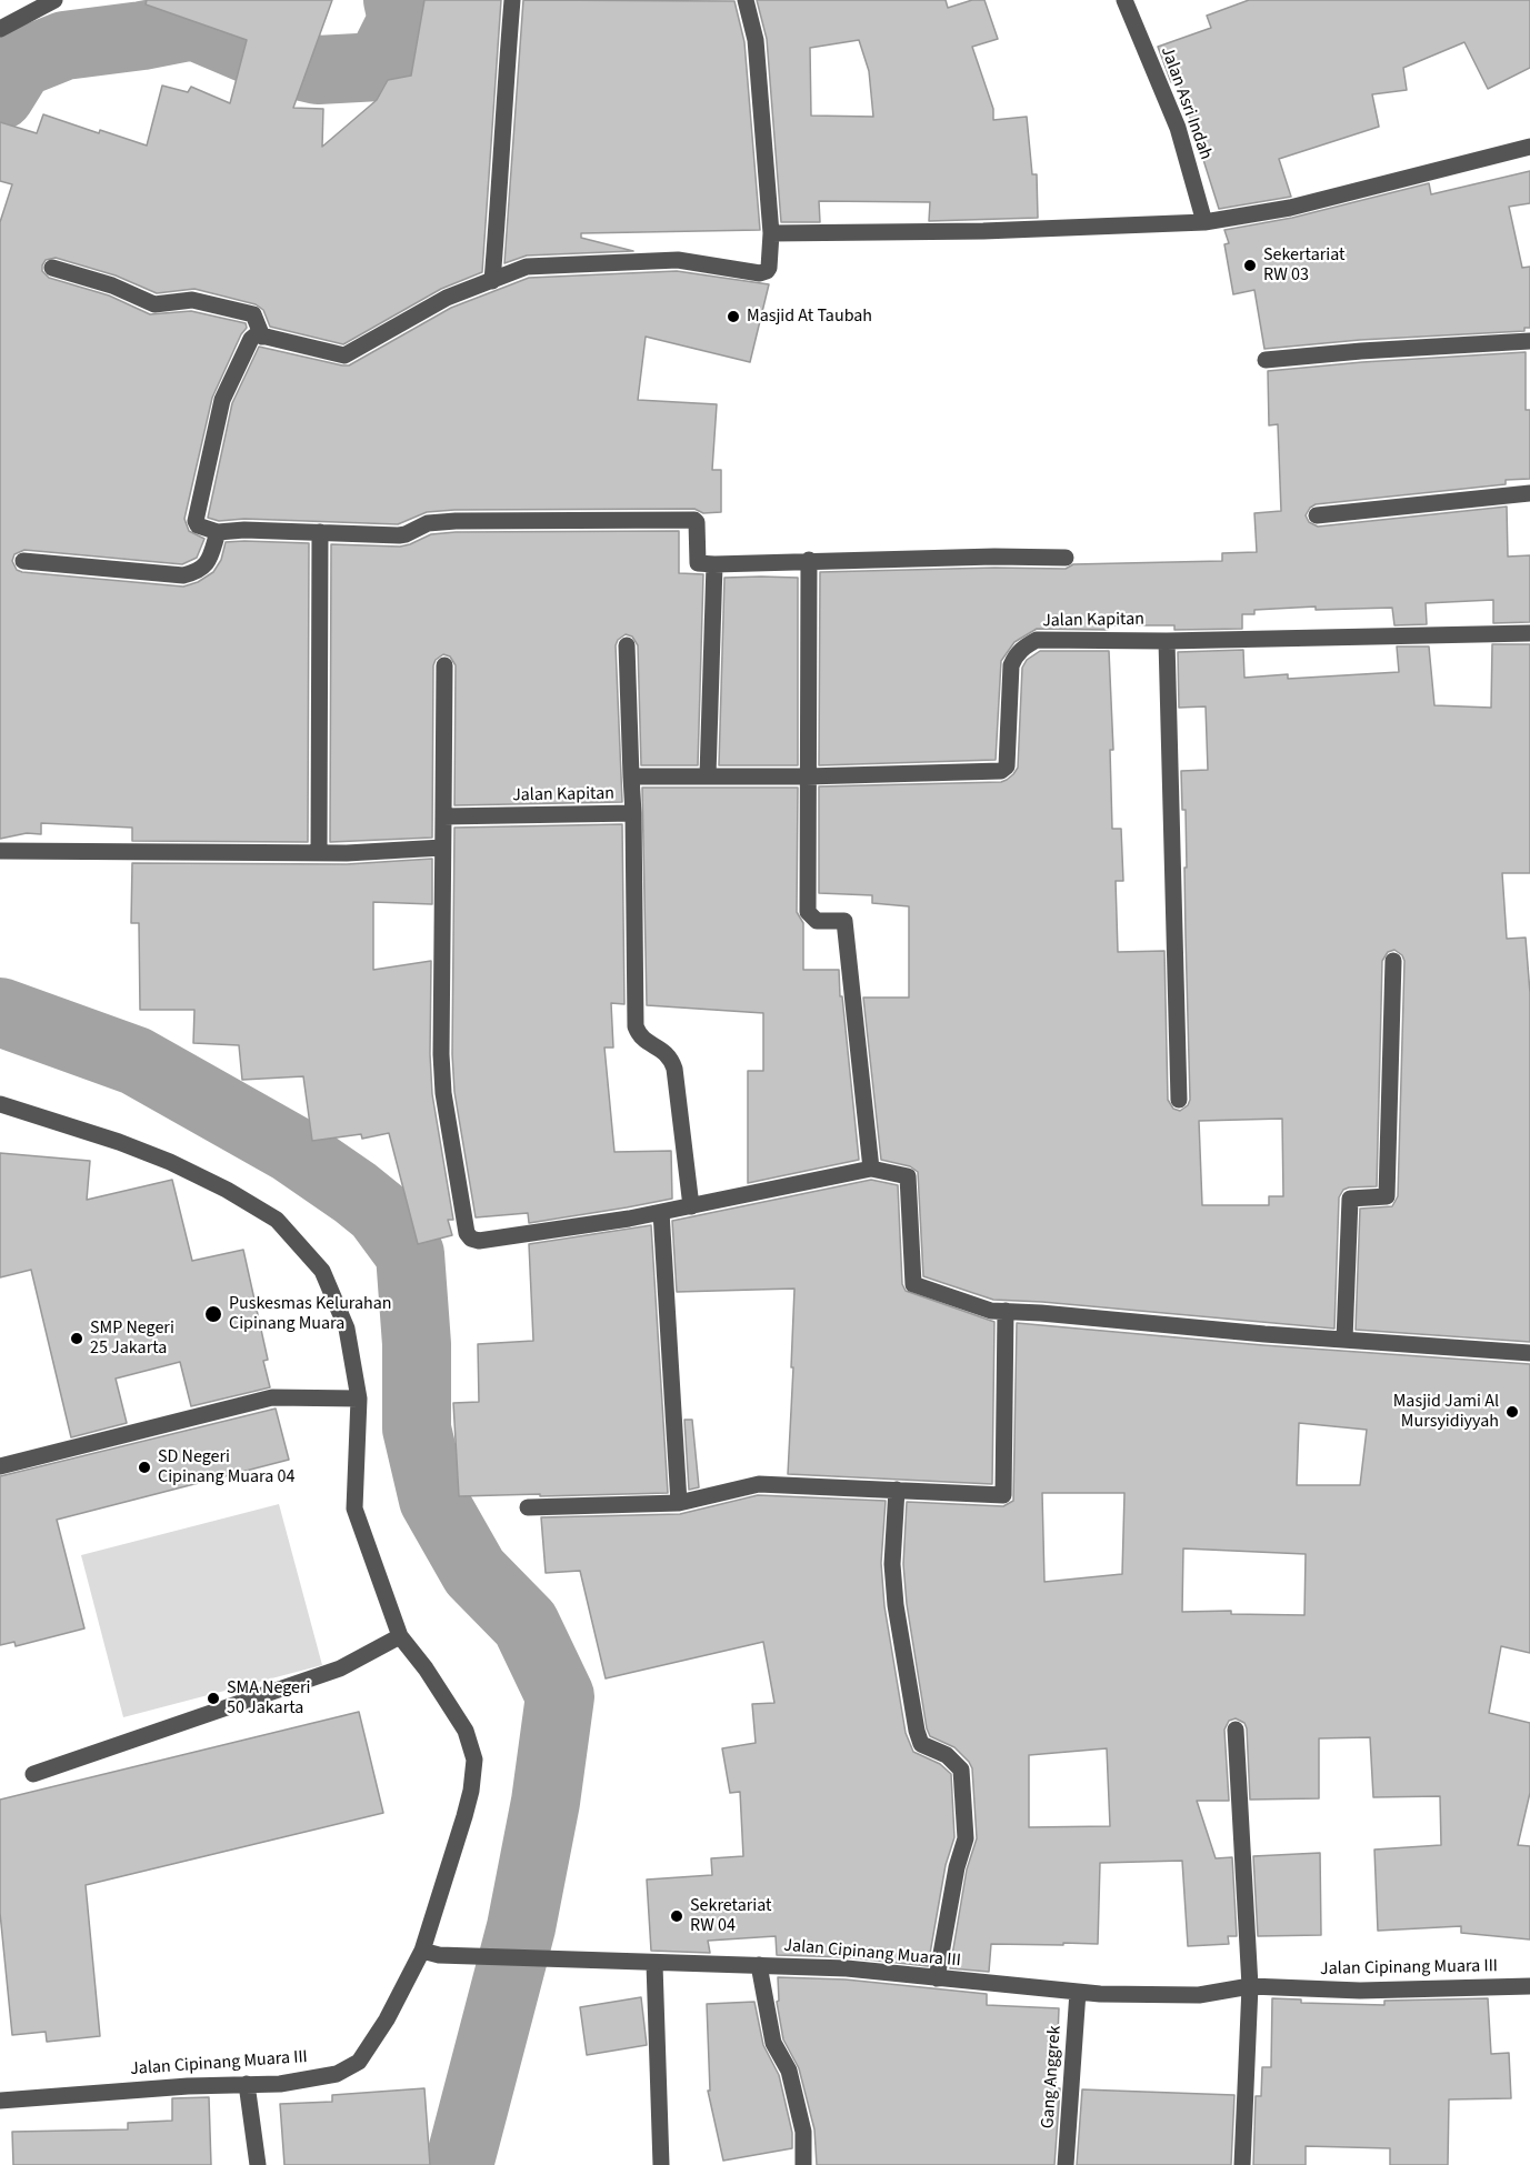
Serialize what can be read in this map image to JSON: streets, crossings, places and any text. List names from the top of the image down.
{
  "streets": {
    "street": [
      "Jalan Asri Indah",
      "Jalan Kapitan",
      "Jalan Cipinang Muara III",
      "Gang Anggrek"
    ]
  },
  "crossings": [
    ["Jalan Cipinang Muara III", "Gang Anggrek"]
  ],
  "places": [
    "Sekertariat RW 03",
    "Masjid At Taubah",
    "Puskesmas Kelurahan Cipinang Muara",
    "SMP Negeri 25 Jakarta",
    "Masjid Jami Al Mursyidiyyah",
    "SD Negeri Cipinang Muara 04",
    "SMA Negeri 50 Jakarta",
    "Sekretariat RW 04"
  ]
}
